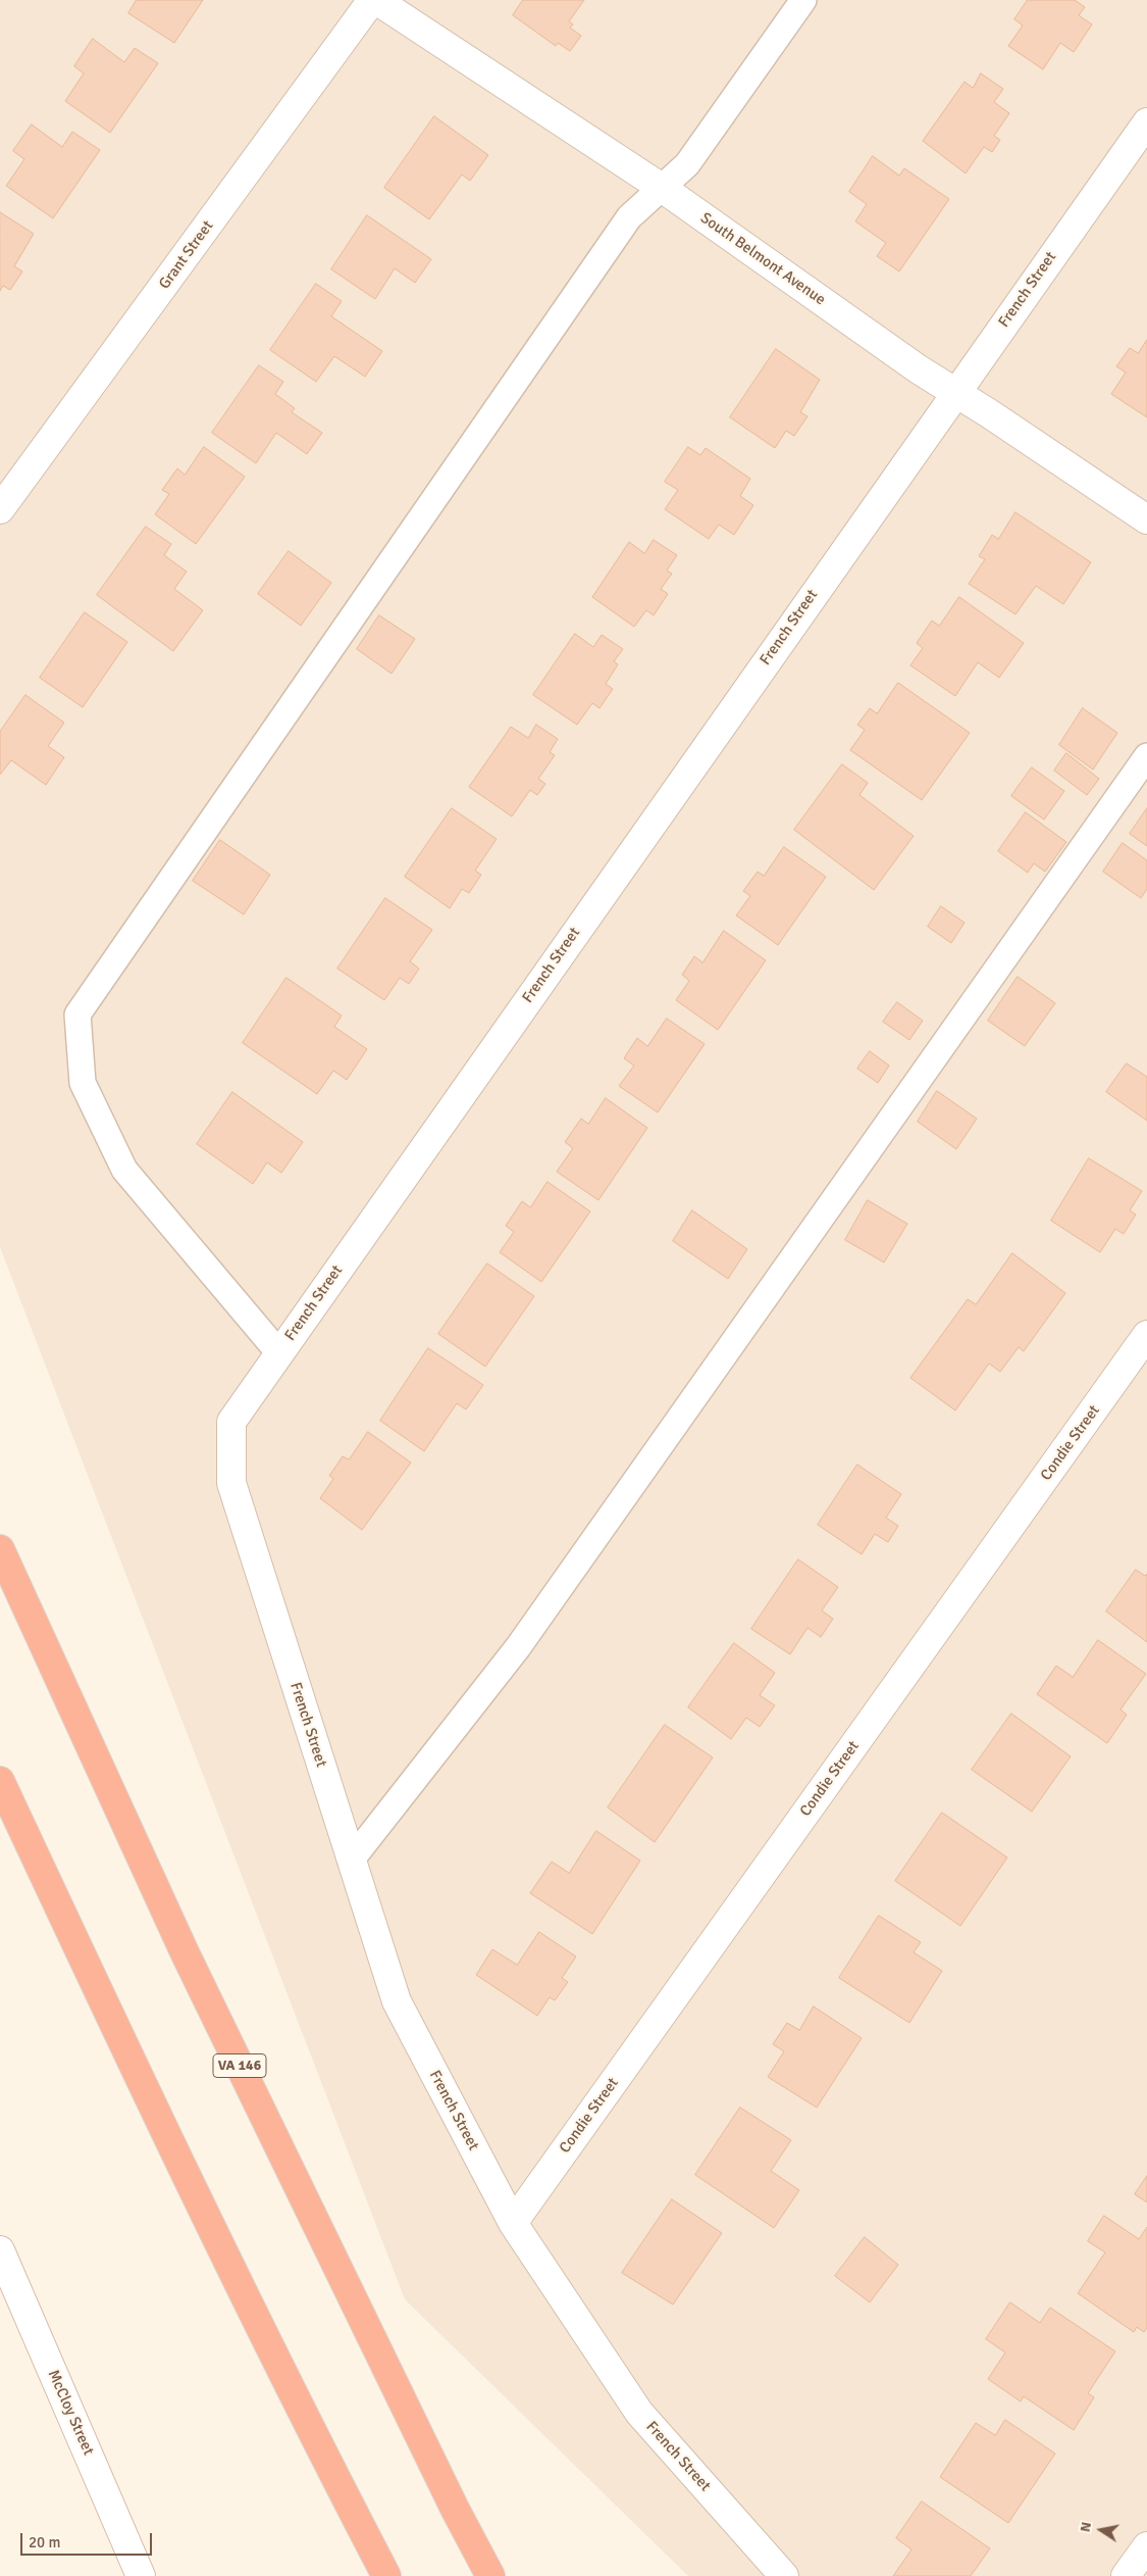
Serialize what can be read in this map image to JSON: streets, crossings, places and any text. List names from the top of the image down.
{
  "streets": {
    "highway": ["VA 146"],
    "street": [
      "Grant Street",
      "South Belmont Avenue",
      "French Street",
      "Condie Street",
      "McCloy Street"
    ]
  },
  "crossings": [
    ["South Belmont Avenue", "French Street"],
    ["French Street", "Condie Street"]
  ],
  "scale_bar": "20 m",
  "north": "left"
}
